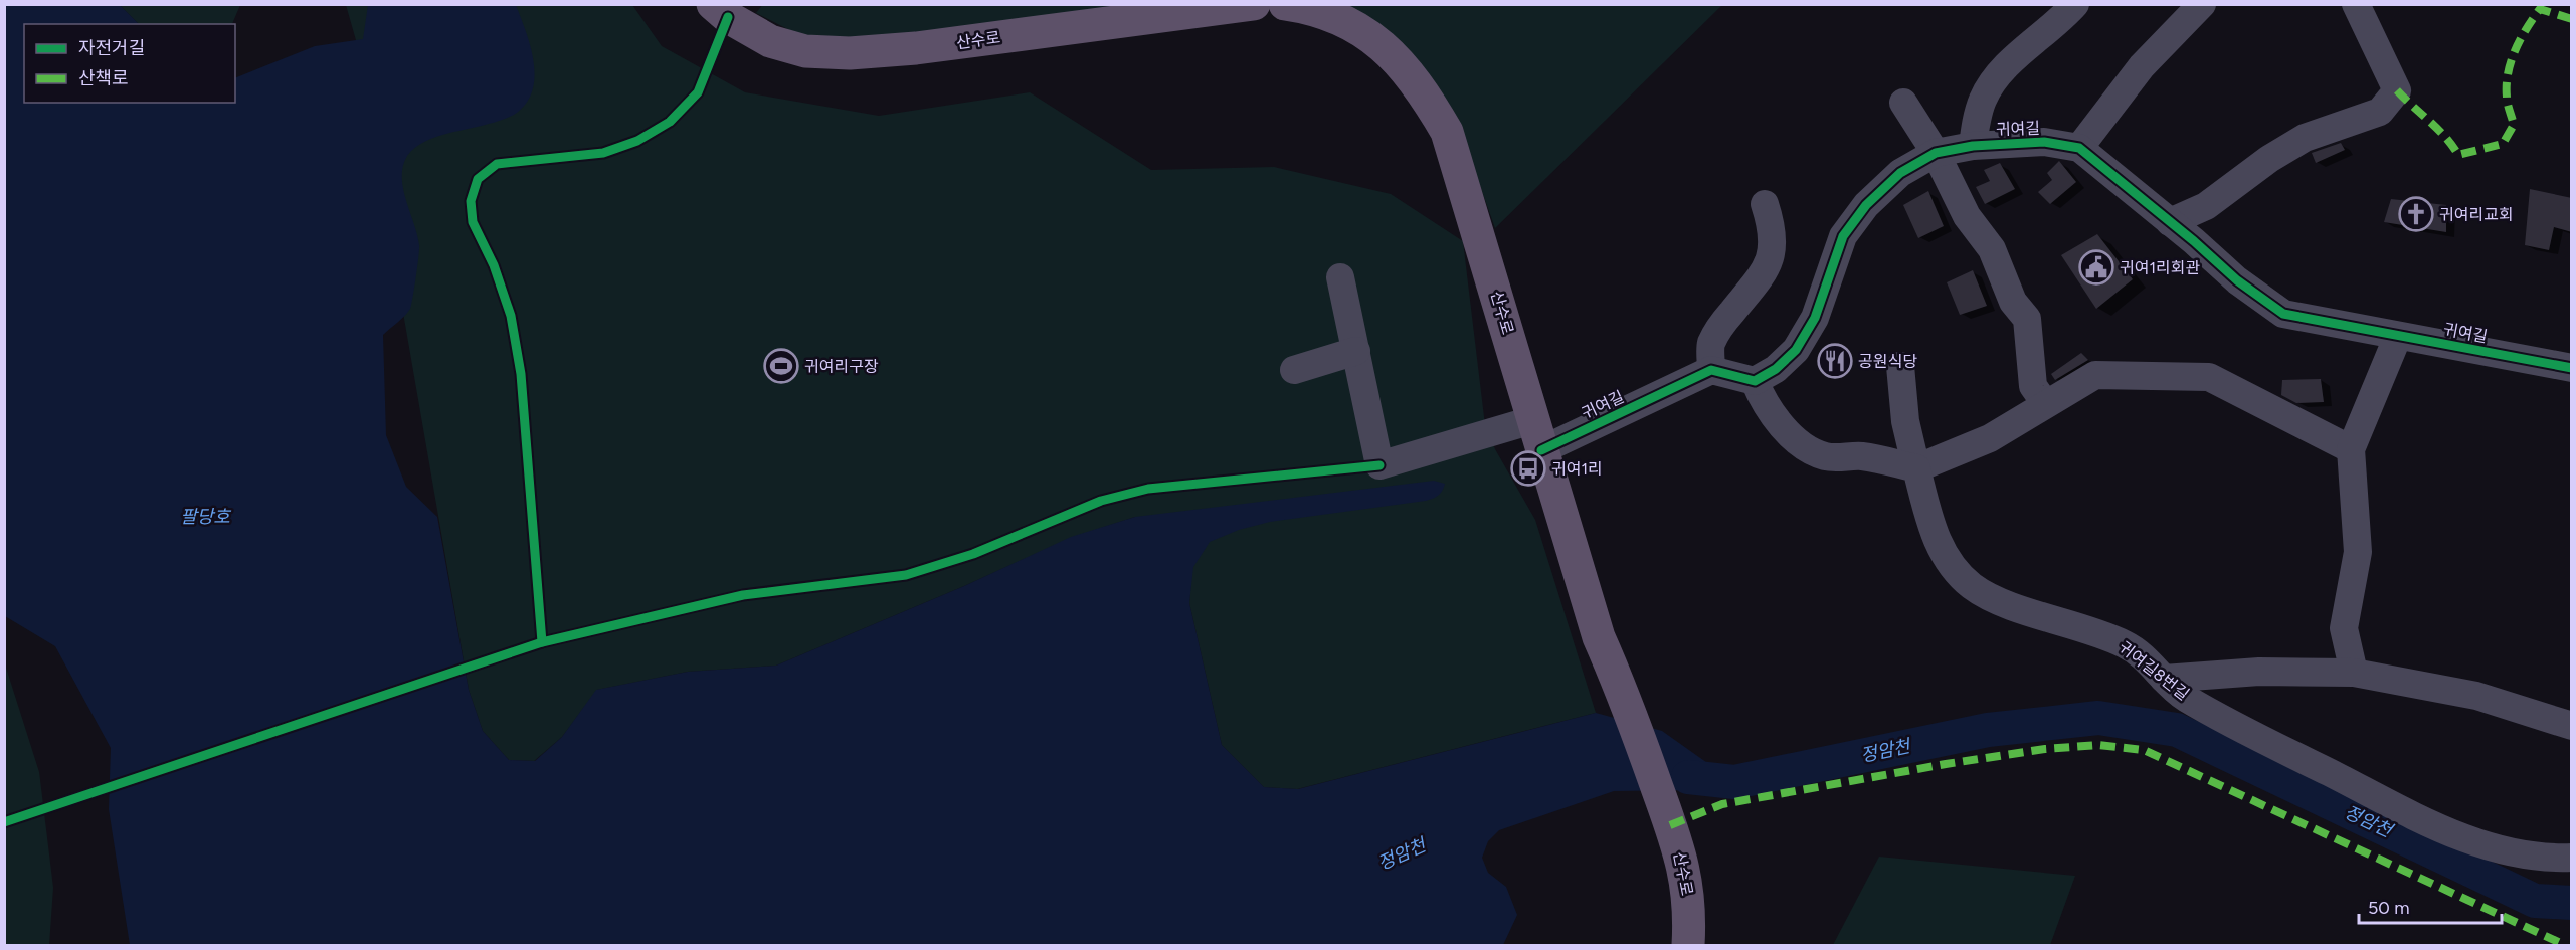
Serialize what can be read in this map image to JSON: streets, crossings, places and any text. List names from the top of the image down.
{
  "streets": {
    "main road": ["산수로"],
    "street": ["귀여길", "귀여길8번길"]
  },
  "crossings": [
    ["산수로", "귀여길"]
  ],
  "water": ["팔당호", "정암천"],
  "places": {
    "church": ["귀여리교회"],
    "public building": ["귀여1리회관"],
    "restaurant": ["공원식당"],
    "sports": ["귀여리구장"],
    "bus stop": ["귀여1리"]
  },
  "legend": ["자전거길", "산책로"],
  "scale_bar": "50 m"
}
